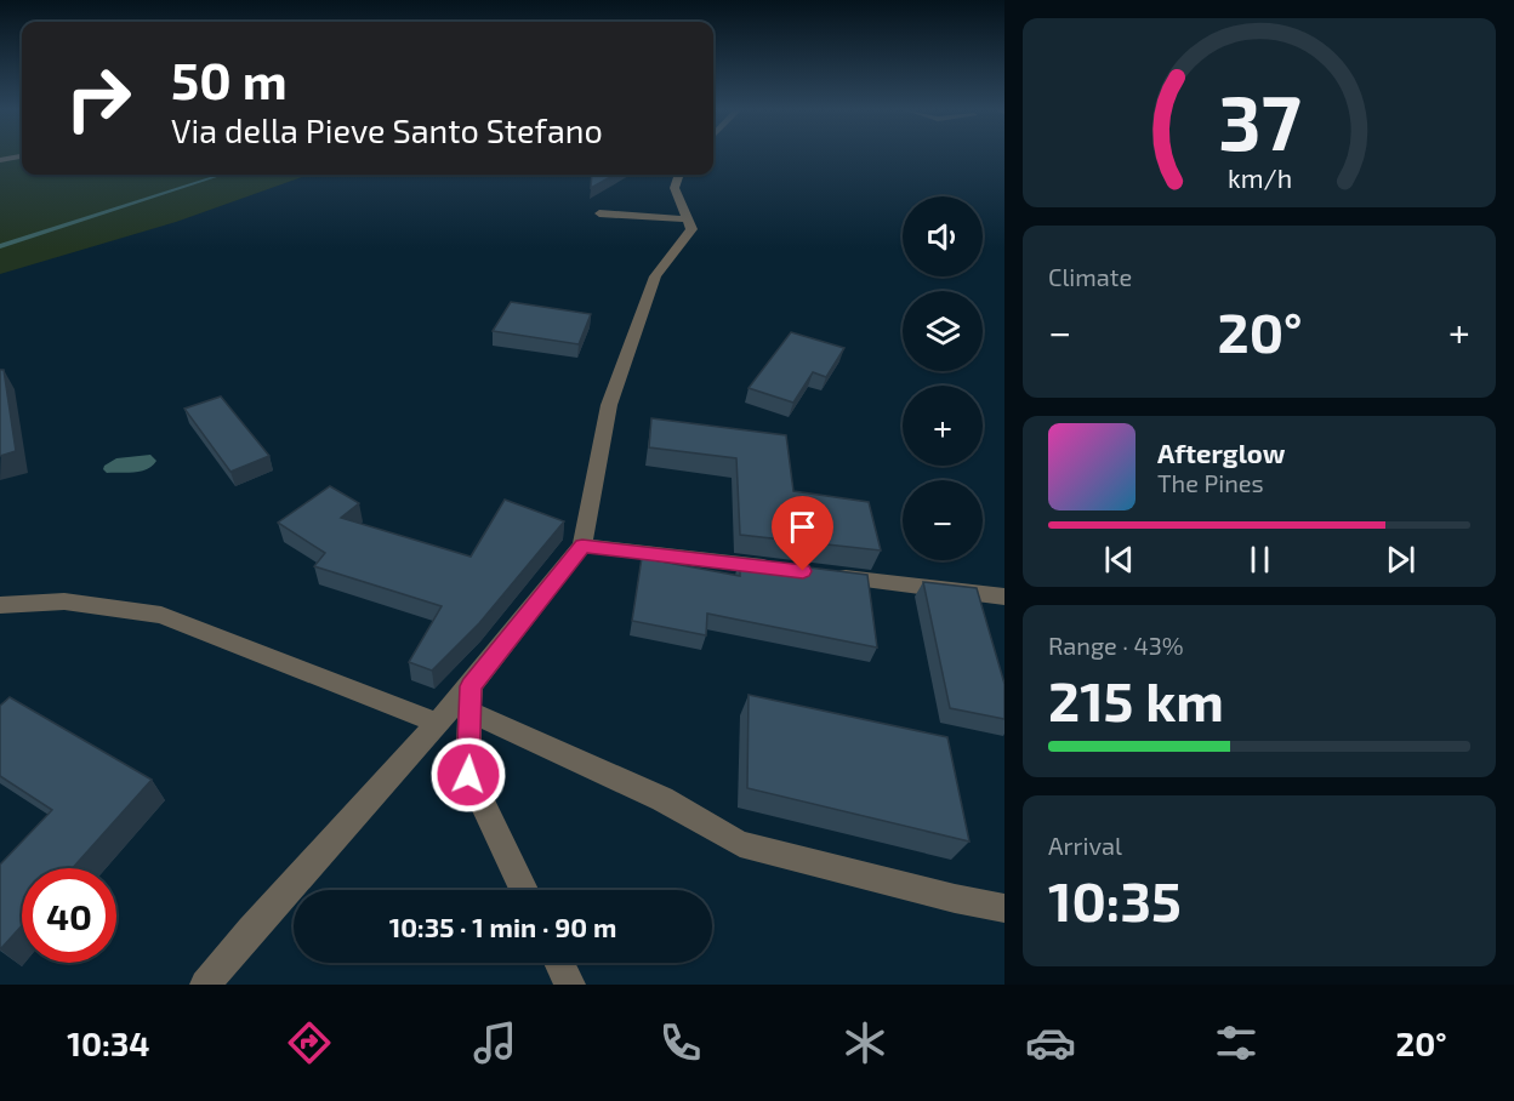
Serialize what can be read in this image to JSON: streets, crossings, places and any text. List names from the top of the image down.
{
  "page": {
    "turn": ["50 m", "Via della Pieve Santo Stefano"],
    "map_buttons": ["+", "−"],
    "tile": [
      "Climate",
      ["Range · 43%", "215 km"],
      ["Arrival", "10:35"]
    ],
    "heat": ["−", "20°", "+"],
    "song": ["Afterglow", "The Pines"],
    "limit": "40",
    "trip": "10:35 · 1 min · 90 m",
    "tabs": ["10:34", "20°"],
    "gauge": ["37", "km/h"]
  }
}
